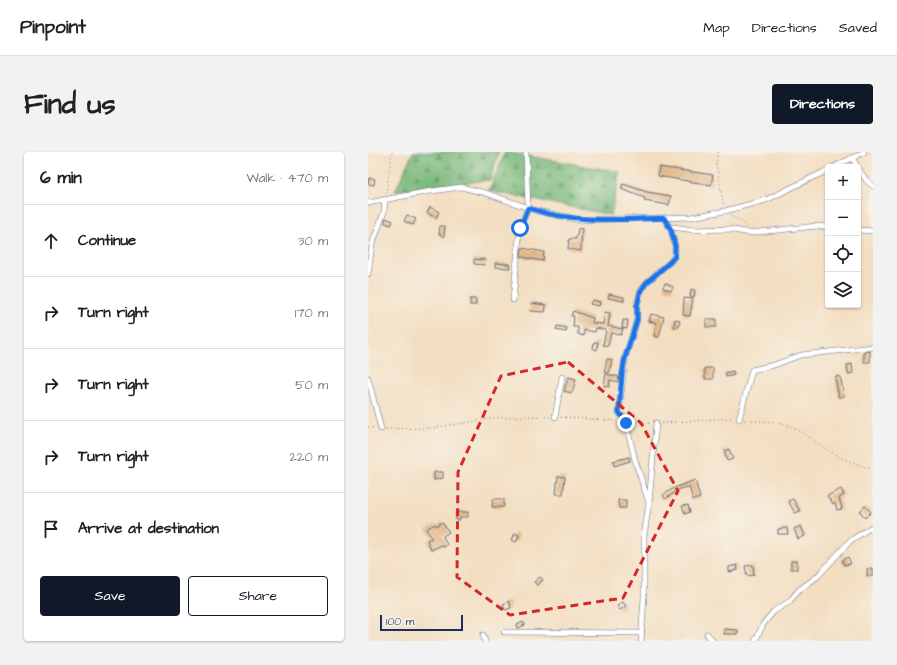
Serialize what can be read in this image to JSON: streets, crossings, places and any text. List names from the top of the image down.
{
  "scale_bar": "100 m",
  "page": {
    "header": "Pinpoint",
    "nav": ["Map", "Directions", "Saved"],
    "buttons": [
      "Directions",
      ["Save", "Share"]
    ],
    "title": "Find us",
    "heading": ["6 min", "Walk · 470 m"],
    "map_buttons": ["+", "−"],
    "list": [
      ["Continue", "30 m"],
      ["Turn right", "170 m"],
      ["Turn right", "50 m"],
      ["Turn right", "220 m"],
      "Arrive at destination"
    ],
    "scale": "100 m"
  }
}
